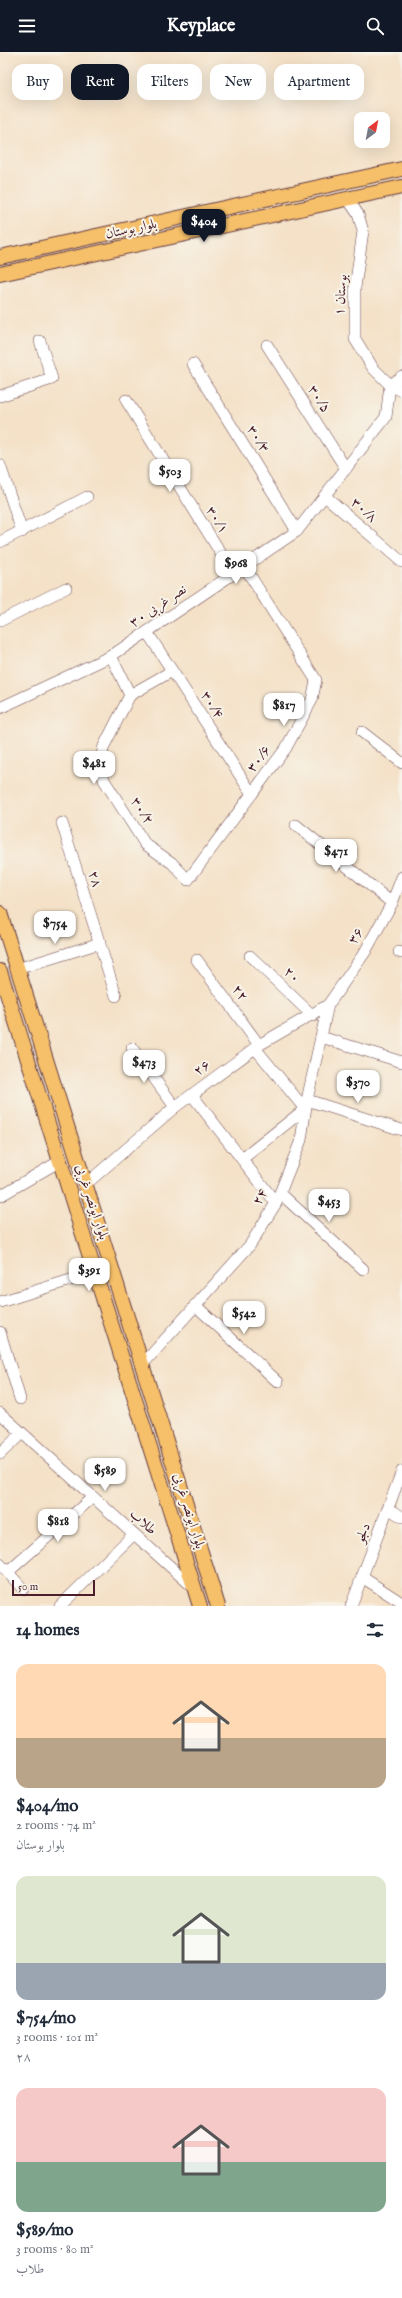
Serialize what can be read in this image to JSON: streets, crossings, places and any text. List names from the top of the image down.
{
  "streets": {
    "main road": ["بلوار بوستان", "بلوار ابونصر غربی"],
    "street": [
      "بوستان ۱",
      "۳۰/۵",
      "۳۰/۳",
      "۳۰/۸",
      "۳۰/۱",
      "نصر غربی ۳۰",
      "۳۰/۴",
      "۳۰/۶",
      "۳۰/۲",
      "۲۸",
      "۳۶",
      "۲۰",
      "۲۲",
      "۲۶",
      "۲۴",
      "طلاب",
      "دلجو"
    ]
  },
  "crossings": [
    ["بلوار بوستان", "بوستان ۱"],
    ["بوستان ۱", "نصر غربی ۳۰"],
    ["۳۰/۵", "نصر غربی ۳۰"],
    ["۳۰/۳", "نصر غربی ۳۰"],
    ["۳۰/۸", "نصر غربی ۳۰"],
    ["۳۰/۱", "نصر غربی ۳۰"],
    ["نصر غربی ۳۰", "۳۰/۴"],
    ["نصر غربی ۳۰", "۳۰/۶"],
    ["۳۰/۴", "۳۰/۶"],
    ["۳۰/۶", "۳۰/۲"],
    ["۳۶", "۲۶"],
    ["۳۶", "۲۴"],
    ["۲۰", "۲۶"],
    ["۲۲", "۲۶"],
    ["۲۲", "۲۴"],
    ["۲۶", "۲۴"],
    ["۲۶", "بلوار ابونصر غربی"],
    ["۲۴", "بلوار ابونصر غربی"],
    ["بلوار ابونصر غربی", "طلاب"]
  ],
  "scale_bar": "50 m",
  "north": "top right",
  "page": {
    "header": "Keyplace",
    "chip": [
      "Buy",
      "Rent",
      "Filters",
      "New",
      "Apartment"
    ],
    "price": [
      "$404",
      "$503",
      "$968",
      "$817",
      "$481",
      "$471",
      "$754",
      "$473",
      "$370",
      "$453",
      "$391",
      "$542",
      "$589",
      "$818"
    ],
    "scale": "50 m",
    "heading": "14 homes",
    "list": [
      {
        "name": "$404/mo",
        "note": "2 rooms · 74 m² · بلوار بوستان"
      },
      {
        "name": "$754/mo",
        "note": "3 rooms · 101 m² · ۲۸"
      },
      {
        "name": "$589/mo",
        "note": "3 rooms · 80 m² · طلاب"
      }
    ]
  }
}
